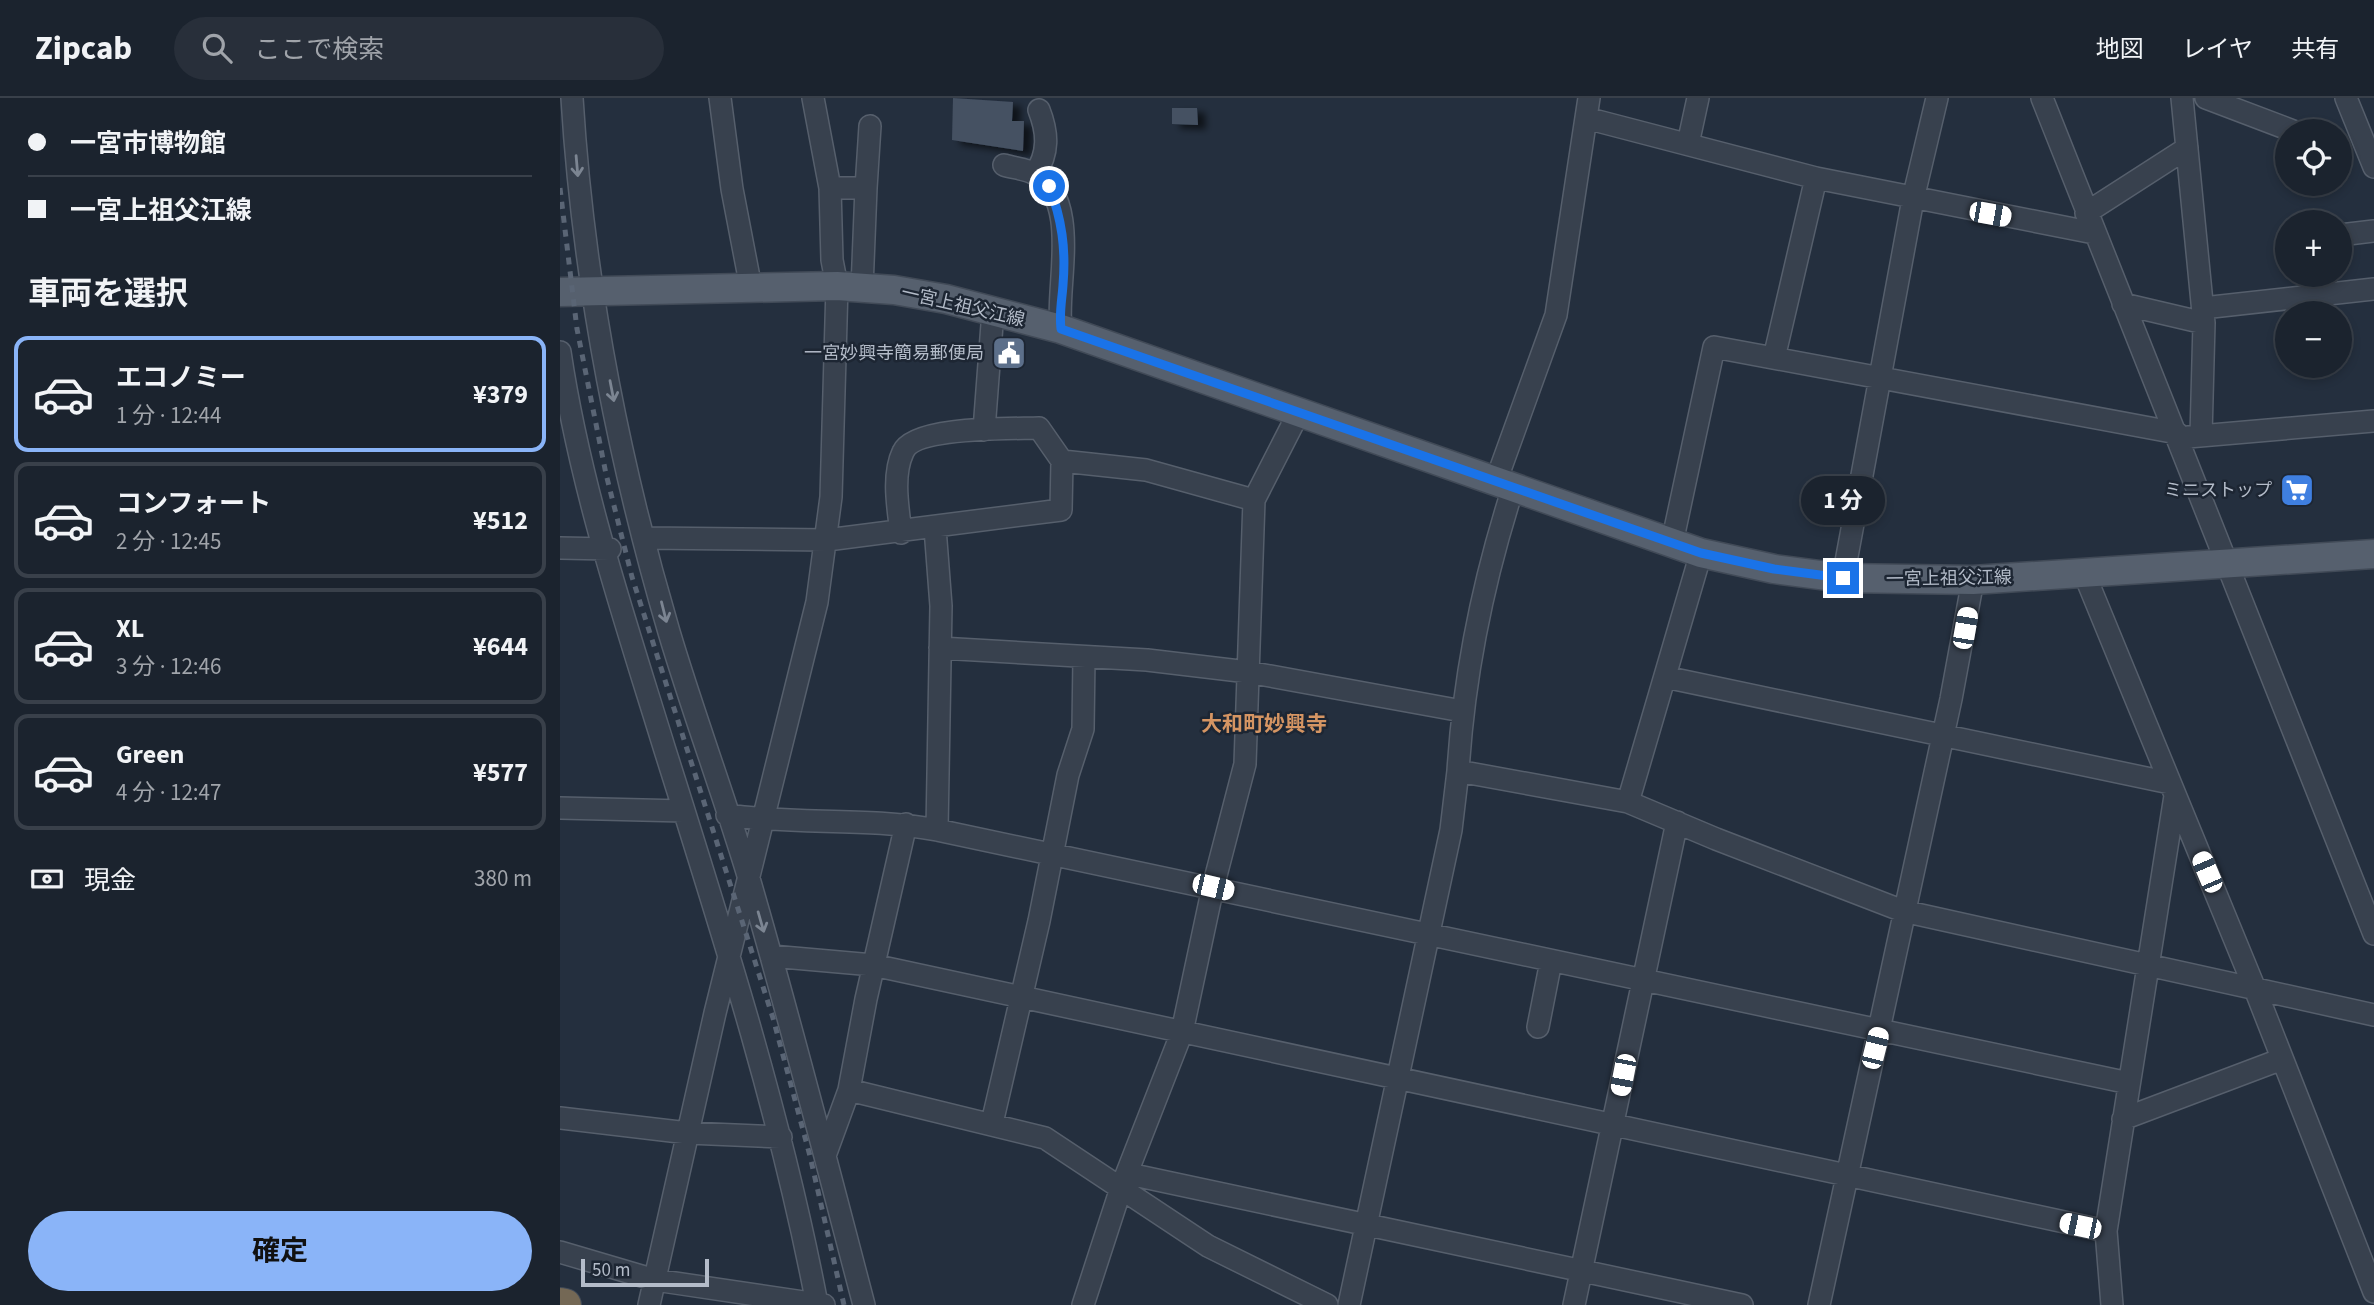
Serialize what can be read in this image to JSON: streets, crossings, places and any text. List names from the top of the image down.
{
  "streets": {
    "main road": ["一宮上祖父江線"]
  },
  "districts": ["大和町妙興寺"],
  "places": {
    "public building": ["一宮妙興寺簡易郵便局"],
    "supermarket": ["ミニストップ"]
  },
  "scale_bar": "50 m",
  "page": {
    "header": "Zipcab",
    "search": "ここで検索",
    "nav": ["地図", "レイヤ", "共有"],
    "banner": ["一宮市博物館", "一宮上祖父江線"],
    "map_buttons": ["+", "−"],
    "heading": "車両を選択",
    "list": [
      {
        "name": "エコノミー",
        "note": "1 分 · 12:44",
        "value": "¥379"
      },
      {
        "name": "コンフォート",
        "note": "2 分 · 12:45",
        "value": "¥512"
      },
      {
        "name": "XL",
        "note": "3 分 · 12:46",
        "value": "¥644"
      },
      {
        "name": "Green",
        "note": "4 分 · 12:47",
        "value": "¥577"
      }
    ],
    "bubble": "1 分",
    "pay": ["現金", "380 m"],
    "buttons": "確定",
    "scale": "50 m"
  }
}
